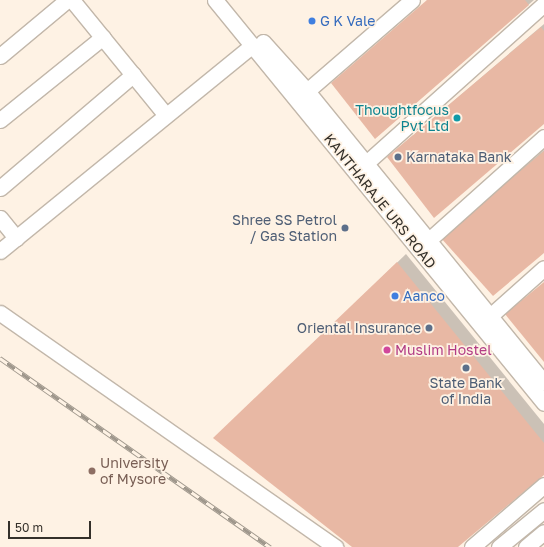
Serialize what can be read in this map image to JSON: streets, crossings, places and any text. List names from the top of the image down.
{
  "streets": {
    "street": ["KANTHARAJE URS ROAD"]
  },
  "places": [
    "G K Vale",
    "Thoughtfocus Pvt Ltd",
    "Karnataka Bank",
    "Shree SS Petrol / Gas Station",
    "Aanco",
    "Oriental Insurance",
    "Muslim Hostel",
    "State Bank of India",
    "University of Mysore"
  ],
  "scale_bar": "50 m"
}
